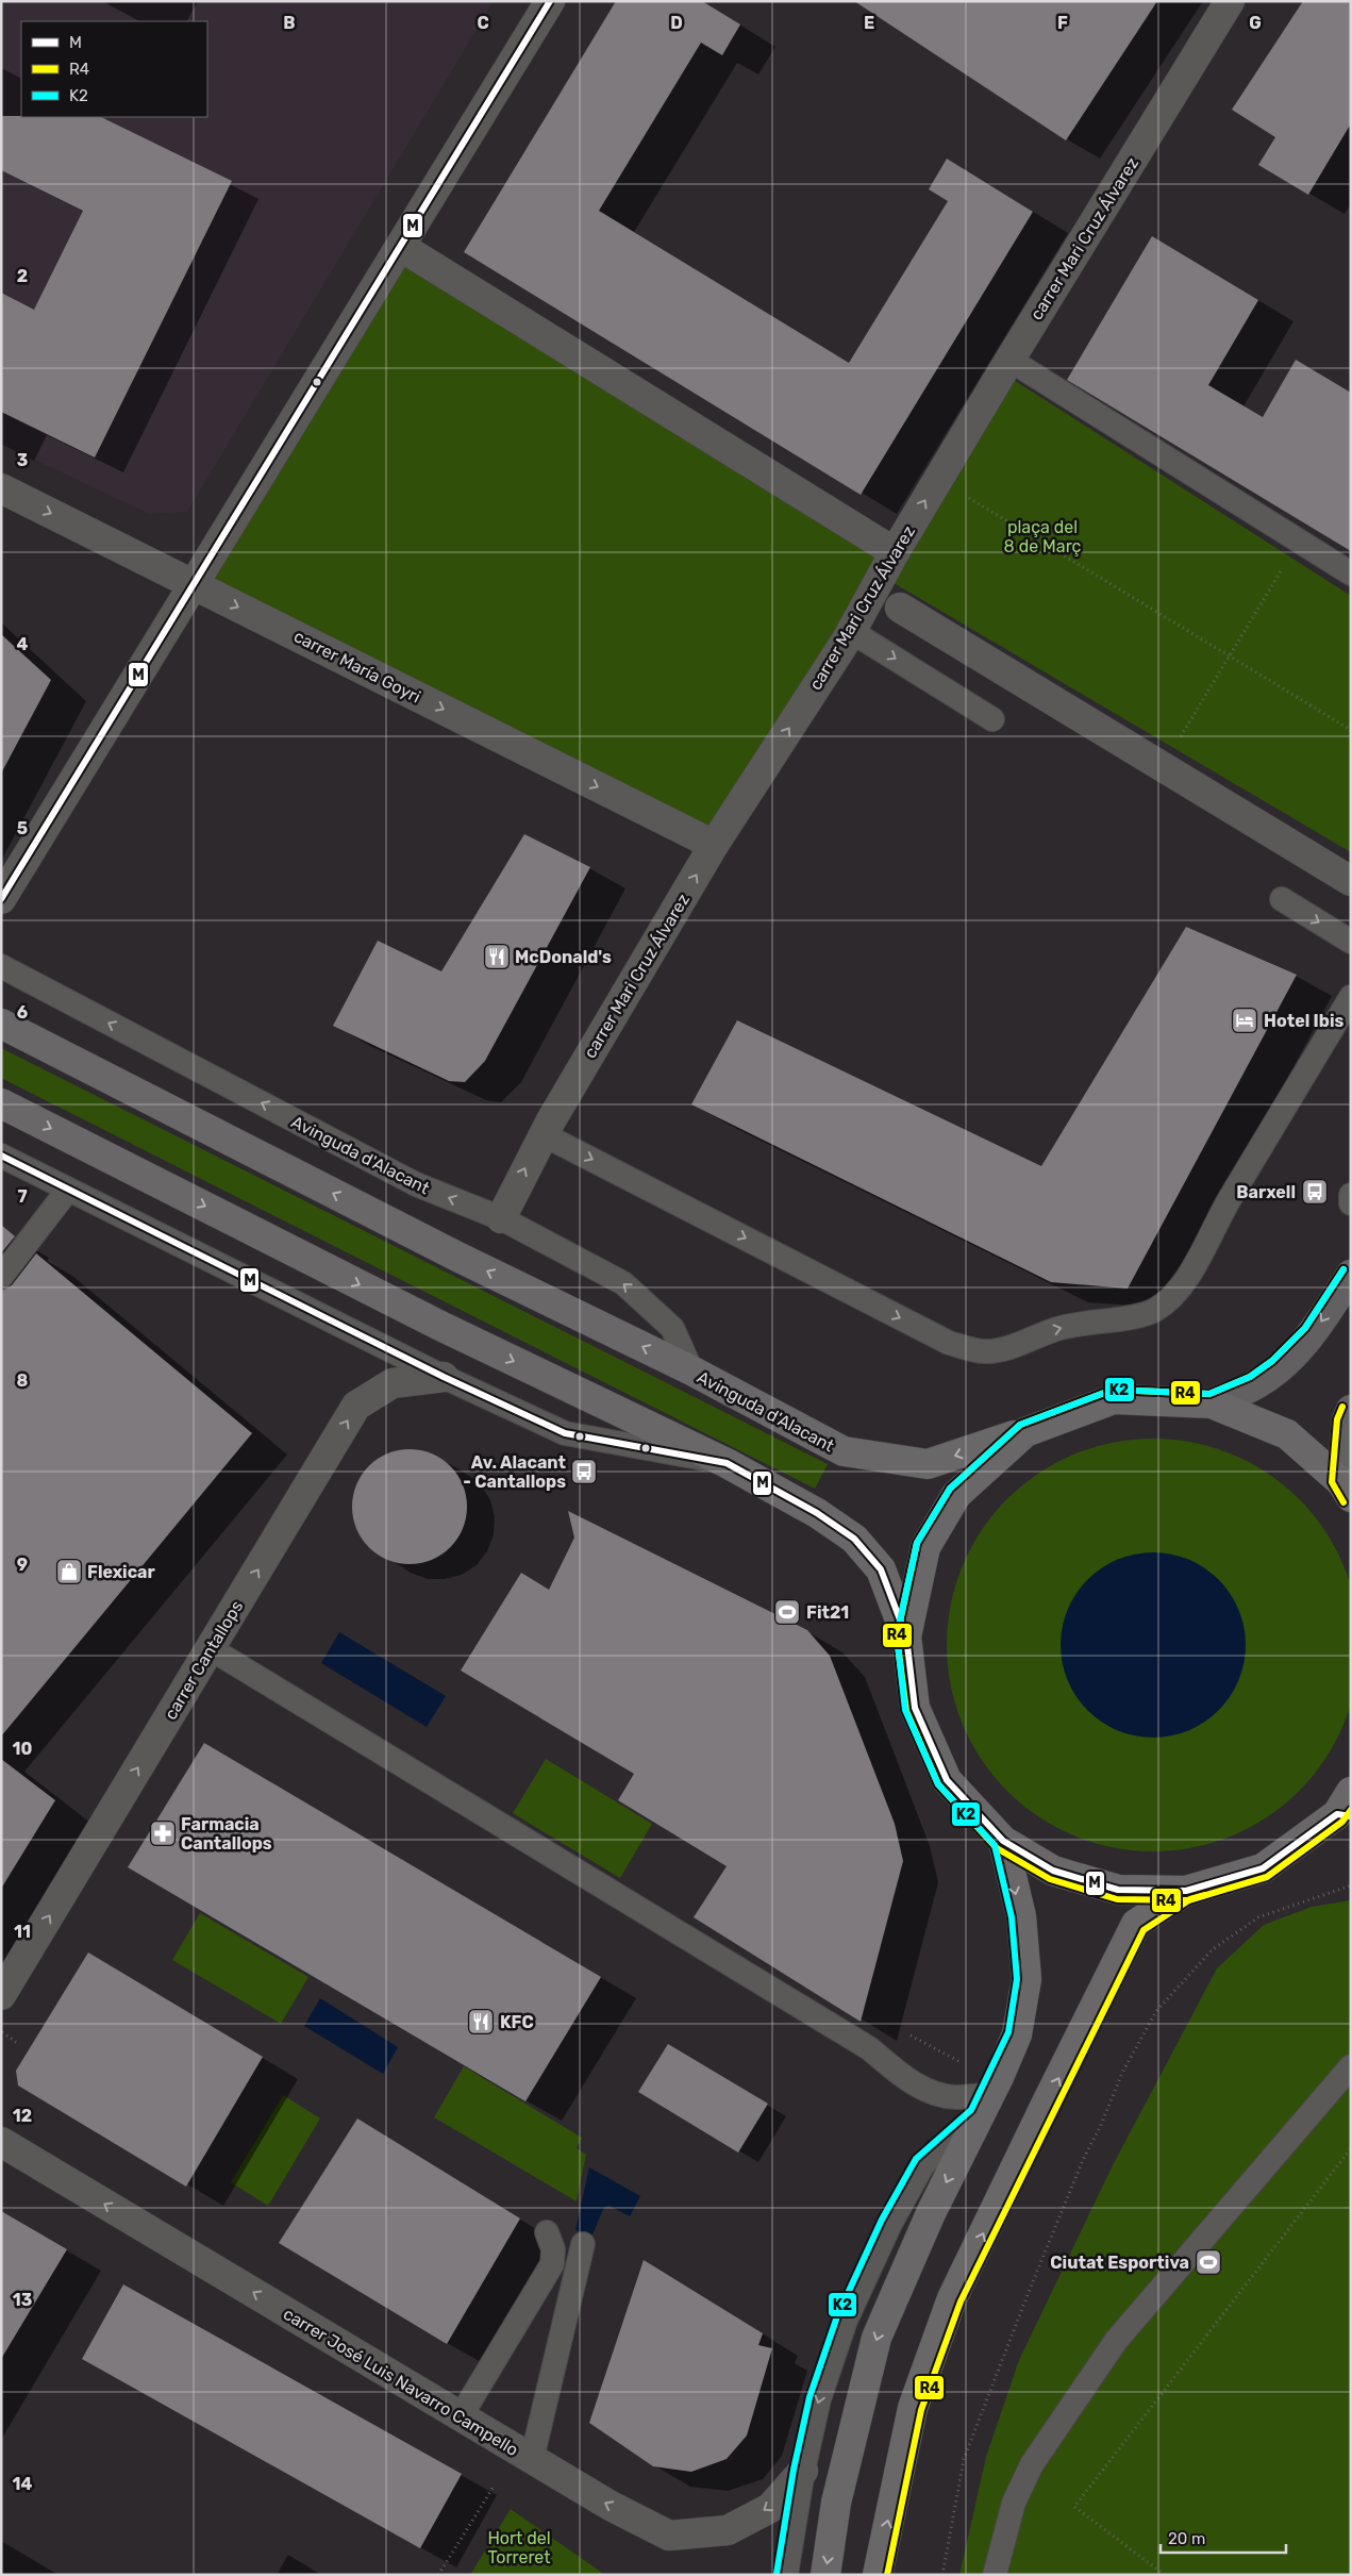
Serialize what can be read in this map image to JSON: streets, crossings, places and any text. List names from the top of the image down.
{
  "streets": {
    "highway": ["Avinguda d'Alacant"],
    "street": [
      "carrer Mari Cruz Álvarez",
      "carrer María Goyri",
      "carrer Cantallops",
      "carrer José Luis Navarro Campello"
    ]
  },
  "crossings": [
    ["carrer Mari Cruz Álvarez", "carrer María Goyri"],
    ["carrer Mari Cruz Álvarez", "Avinguda d'Alacant"]
  ],
  "one_way": [
    "carrer Mari Cruz Álvarez",
    "carrer María Goyri",
    "carrer Cantallops",
    "carrer José Luis Navarro Campello"
  ],
  "parks": ["plaça del 8 de Març", "Hort del Torreret"],
  "places": {
    "restaurant": ["McDonald's", "KFC"],
    "hotel": ["Hotel Ibis"],
    "bus stop": ["Barxell", "Av. Alacant - Cantallops"],
    "shop": ["Flexicar"],
    "sports": ["Fit21", "Ciutat Esportiva"],
    "pharmacy": ["Farmacia Cantallops"]
  },
  "lines": ["transit line M", "transit line R4", "transit line K2"],
  "legend": ["M", "R4", "K2"],
  "scale_bar": "20 m",
  "grid": {
    "columns": [
      "B",
      "C",
      "D",
      "E",
      "F",
      "G"
    ],
    "rows": [
      "2",
      "3",
      "4",
      "5",
      "6",
      "7",
      "8",
      "9",
      "10",
      "11",
      "12",
      "13",
      "14"
    ]
  }
}
